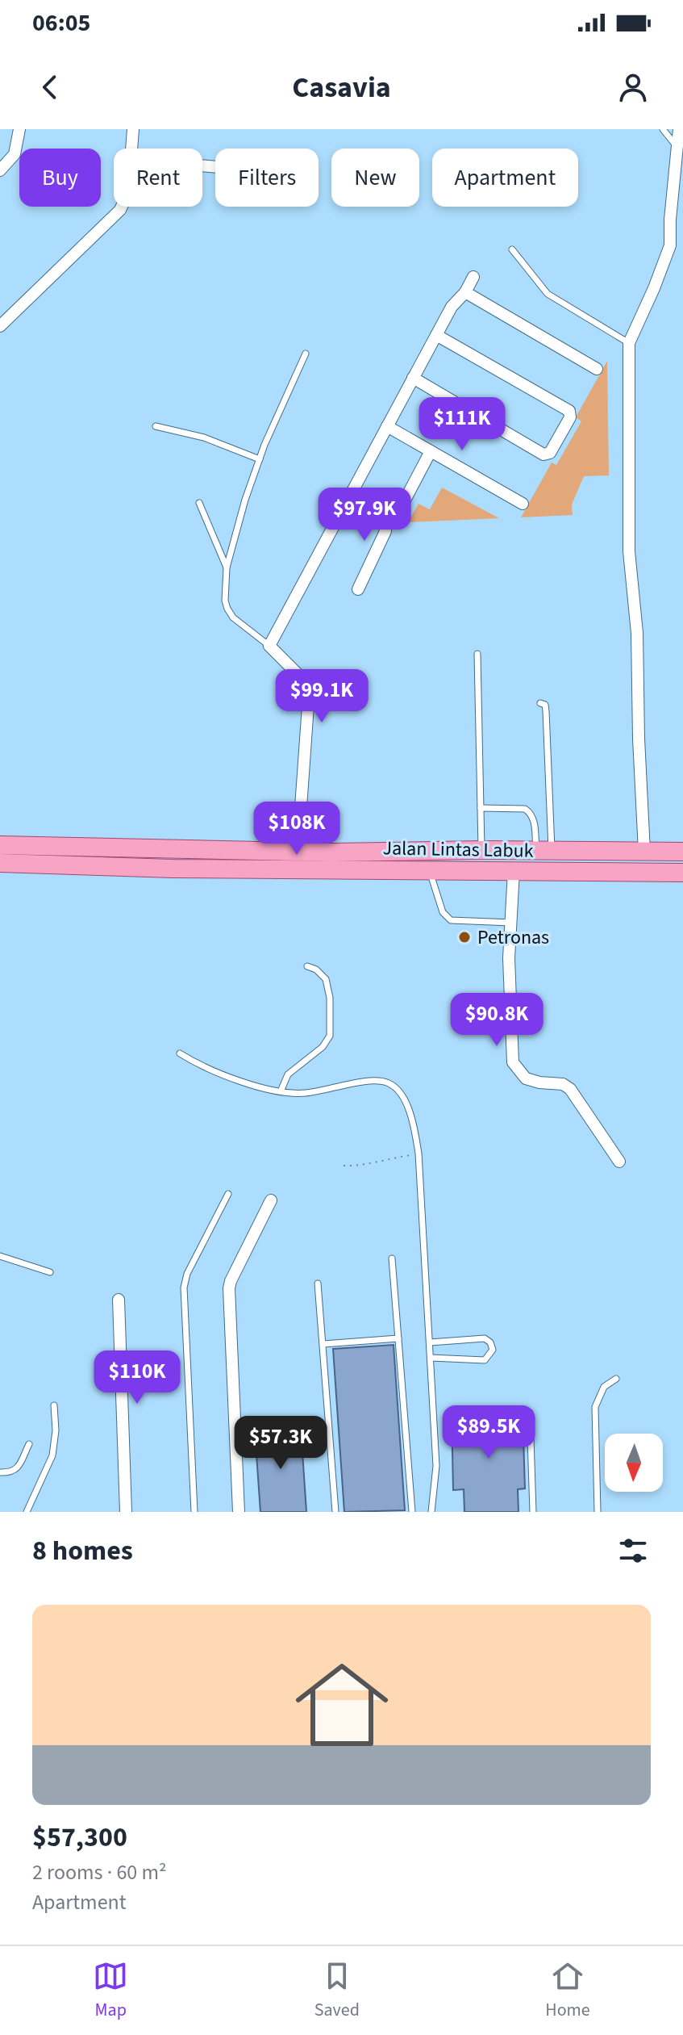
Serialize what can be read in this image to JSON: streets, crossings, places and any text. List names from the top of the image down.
{
  "streets": {
    "main road": ["Jalan Lintas Labuk"]
  },
  "places": ["Petronas"],
  "north": "bottom",
  "page": {
    "status": "06:05",
    "header": "Casavia",
    "chip": [
      "Buy",
      "Rent",
      "Filters",
      "New",
      "Apartment"
    ],
    "price": [
      "$111K",
      "$97.9K",
      "$99.1K",
      "$108K",
      "$90.8K",
      "$110K",
      "$89.5K",
      "$57.3K"
    ],
    "heading": "8 homes",
    "list": [
      {
        "name": "$57,300",
        "note": "2 rooms · 60 m² · Apartment"
      }
    ],
    "tabs": ["Map", "Saved", "Home"]
  }
}
